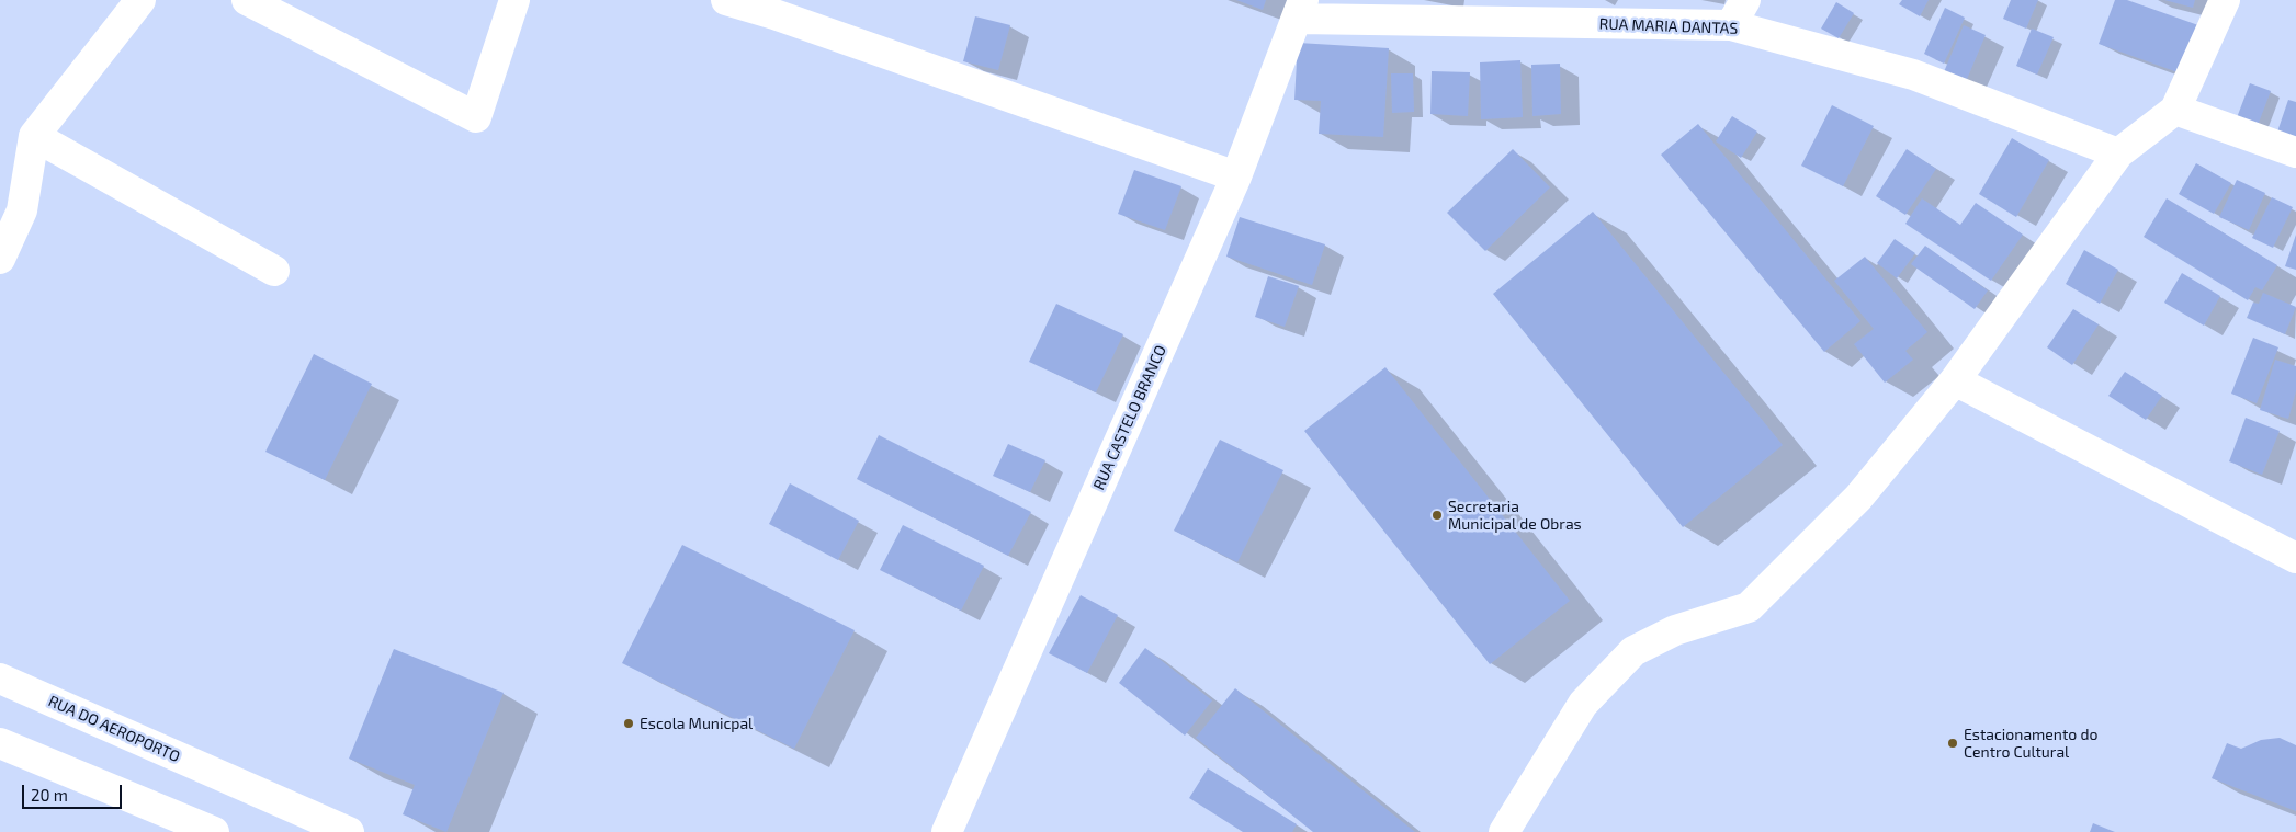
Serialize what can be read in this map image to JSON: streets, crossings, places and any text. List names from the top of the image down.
{
  "streets": {
    "street": ["RUA MARIA DANTAS", "RUA CASTELO BRANCO", "RUA DO AEROPORTO"]
  },
  "crossings": [
    ["RUA MARIA DANTAS", "RUA CASTELO BRANCO"]
  ],
  "places": ["Secretaria Municipal de Obras", "Escola Municpal", "Estacionamento do Centro Cultural"],
  "scale_bar": "20 m"
}
